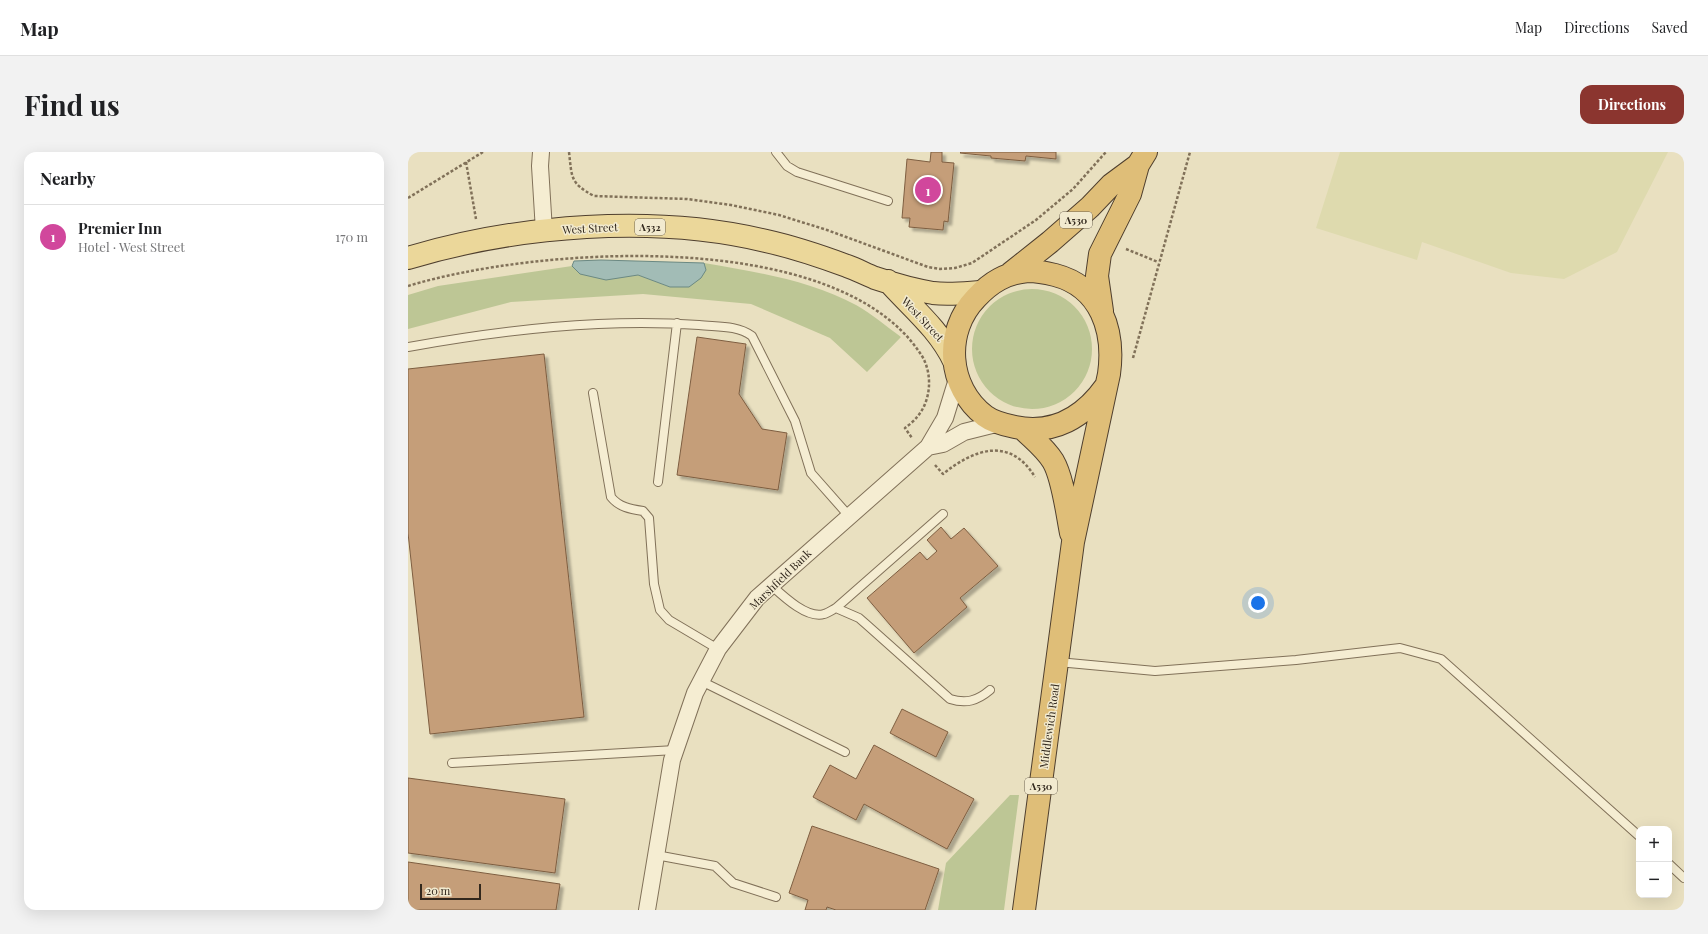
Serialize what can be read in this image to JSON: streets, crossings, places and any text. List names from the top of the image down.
{
  "streets": {
    "highway": ["A530", "Middlewich Road"],
    "main road": ["A532", "West Street"],
    "street": ["Marshfield Bank"]
  },
  "crossings": [
    ["A530", "Middlewich Road"],
    ["West Street", "Marshfield Bank"]
  ],
  "scale_bar": "20 m",
  "page": {
    "header": "Map",
    "nav": ["Map", "Directions", "Saved"],
    "buttons": "Directions",
    "title": "Find us",
    "heading": "Nearby",
    "pins": "1",
    "list": [
      {
        "mark": "1",
        "name": "Premier Inn",
        "note": "Hotel · West Street",
        "value": "170 m"
      }
    ],
    "map_buttons": ["+", "−"],
    "scale": "20 m"
  }
}
